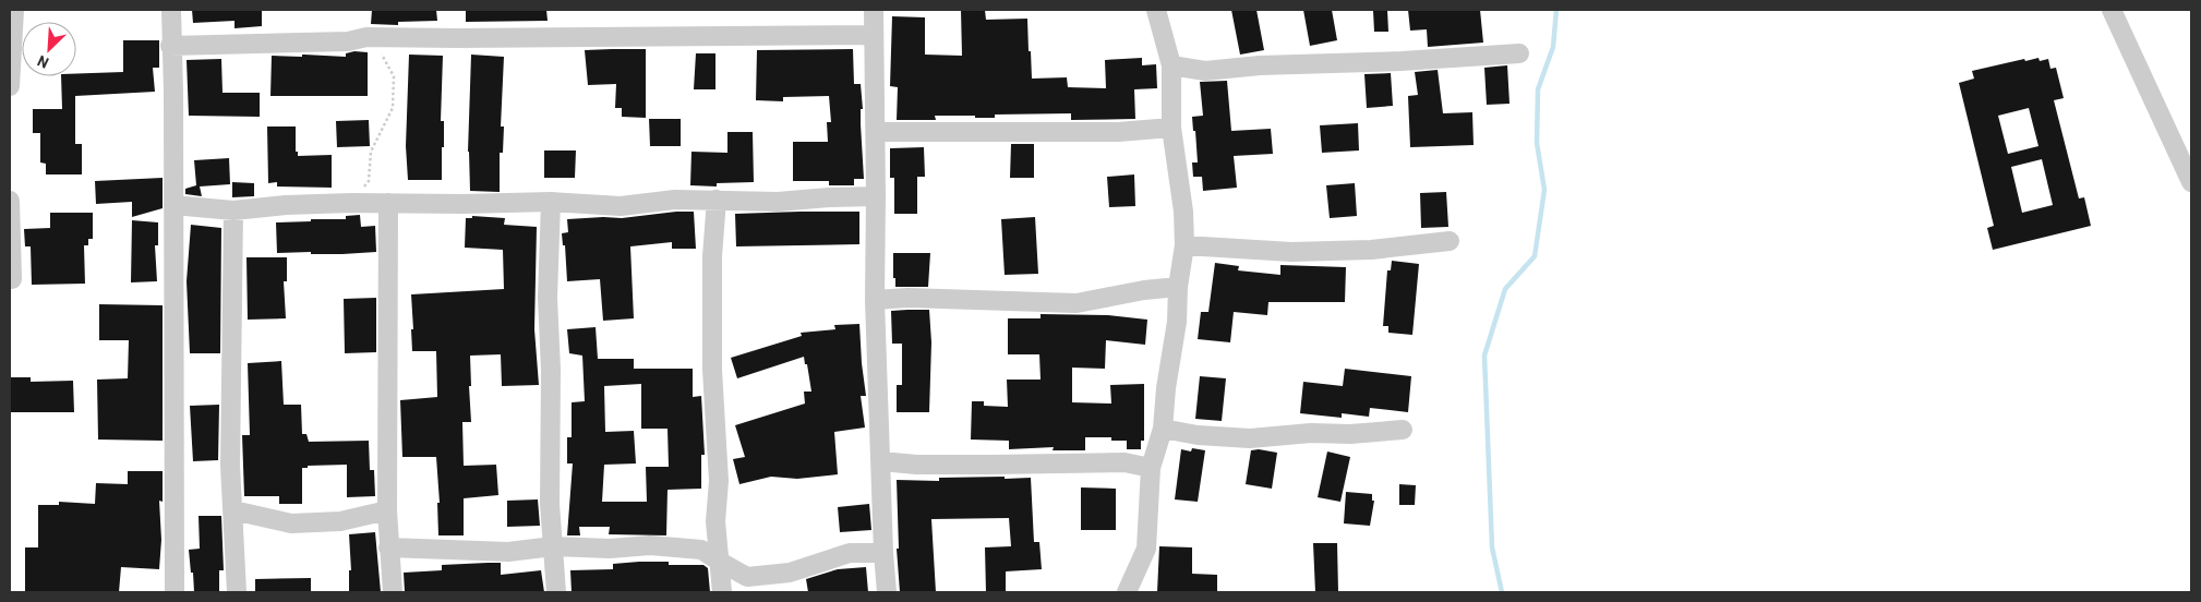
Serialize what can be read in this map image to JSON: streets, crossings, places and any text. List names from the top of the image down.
{
  "north": "bottom left"
}
